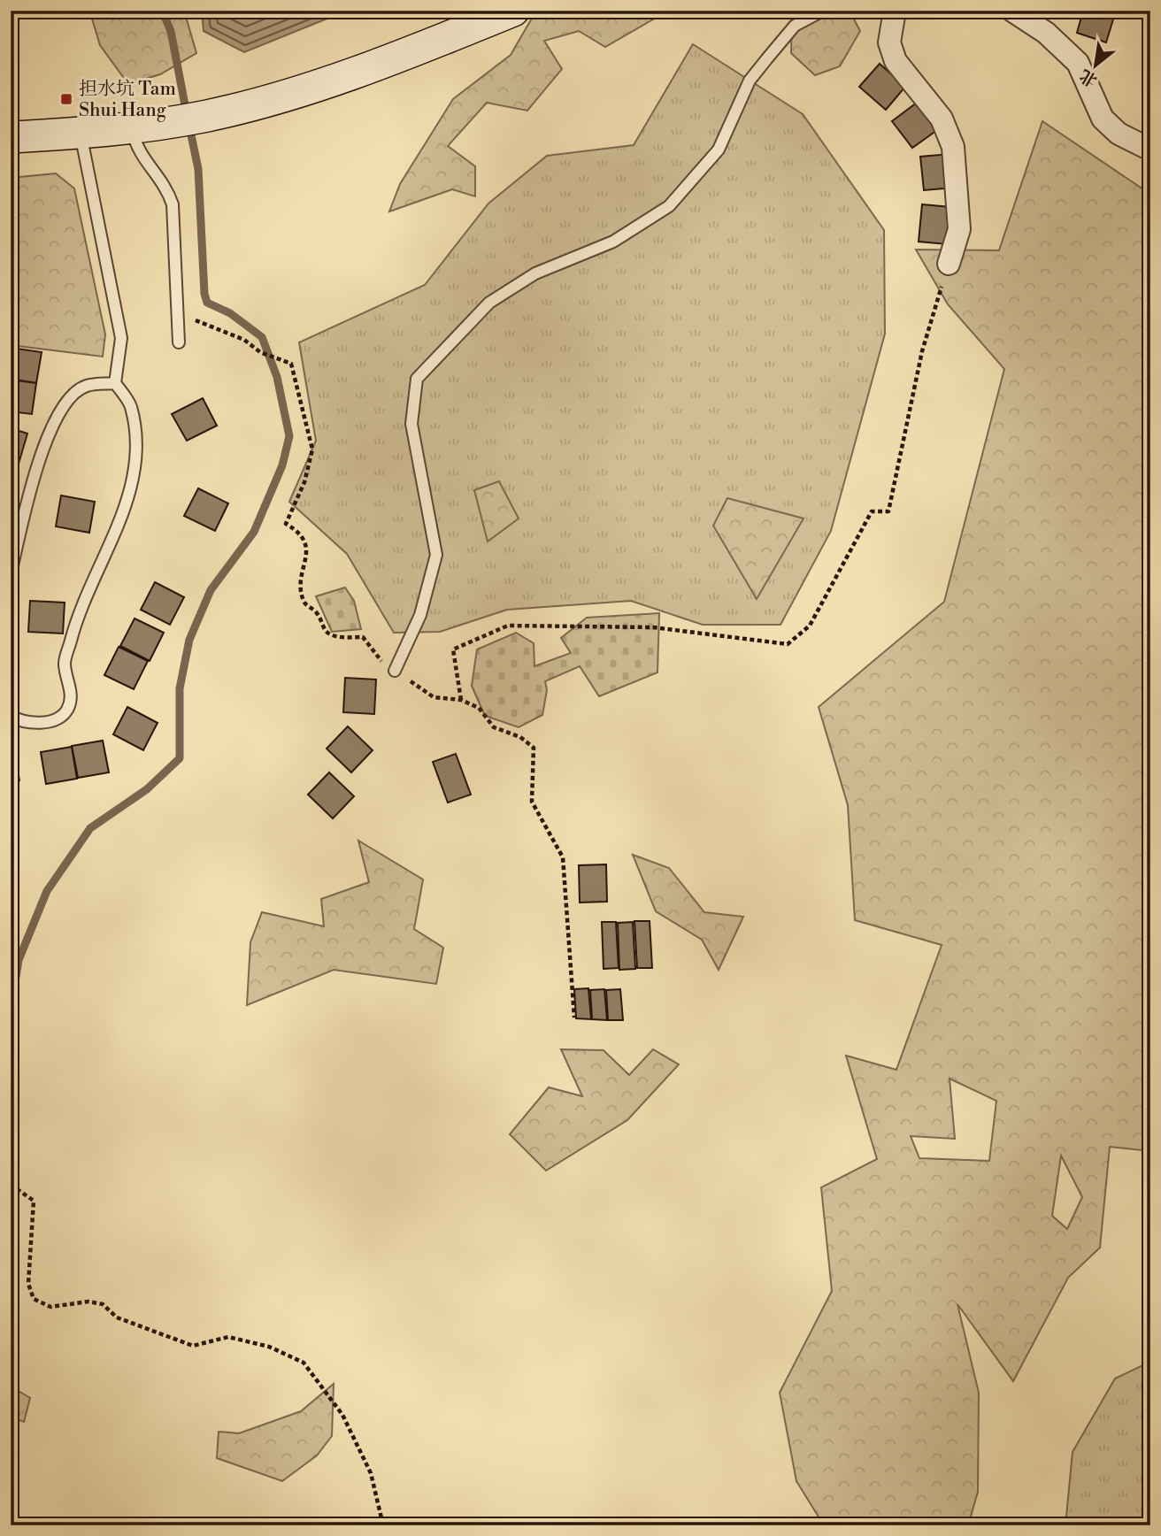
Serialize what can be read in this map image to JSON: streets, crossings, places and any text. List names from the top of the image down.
{
  "places": {
    "transit": ["担水坑 Tam Shui Hang"]
  },
  "north": "bottom left"
}
